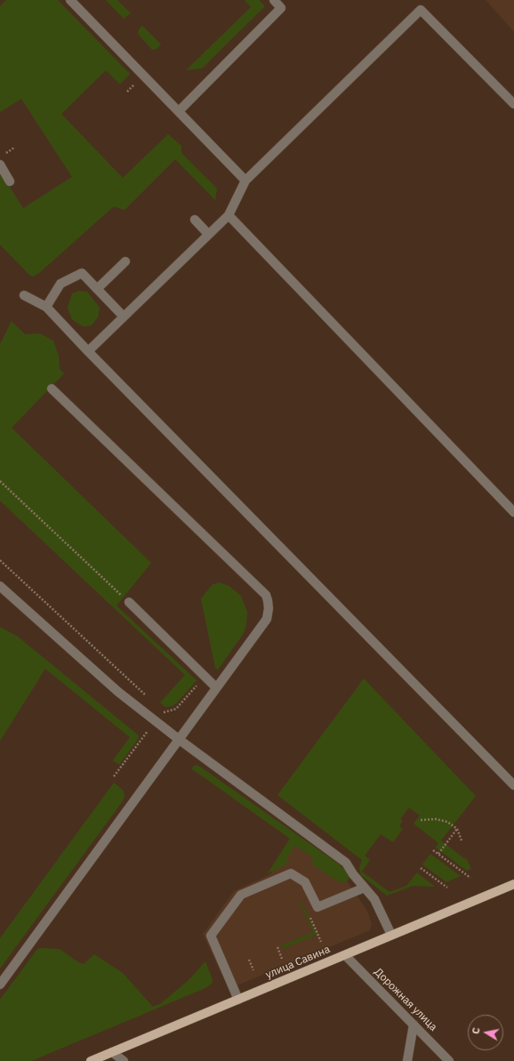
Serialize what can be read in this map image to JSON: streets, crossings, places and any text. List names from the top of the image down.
{
  "streets": {
    "main road": ["улица Савина"],
    "street": ["Дорожная улица"]
  },
  "crossings": [
    ["улица Савина", "Дорожная улица"]
  ],
  "north": "left"
}
